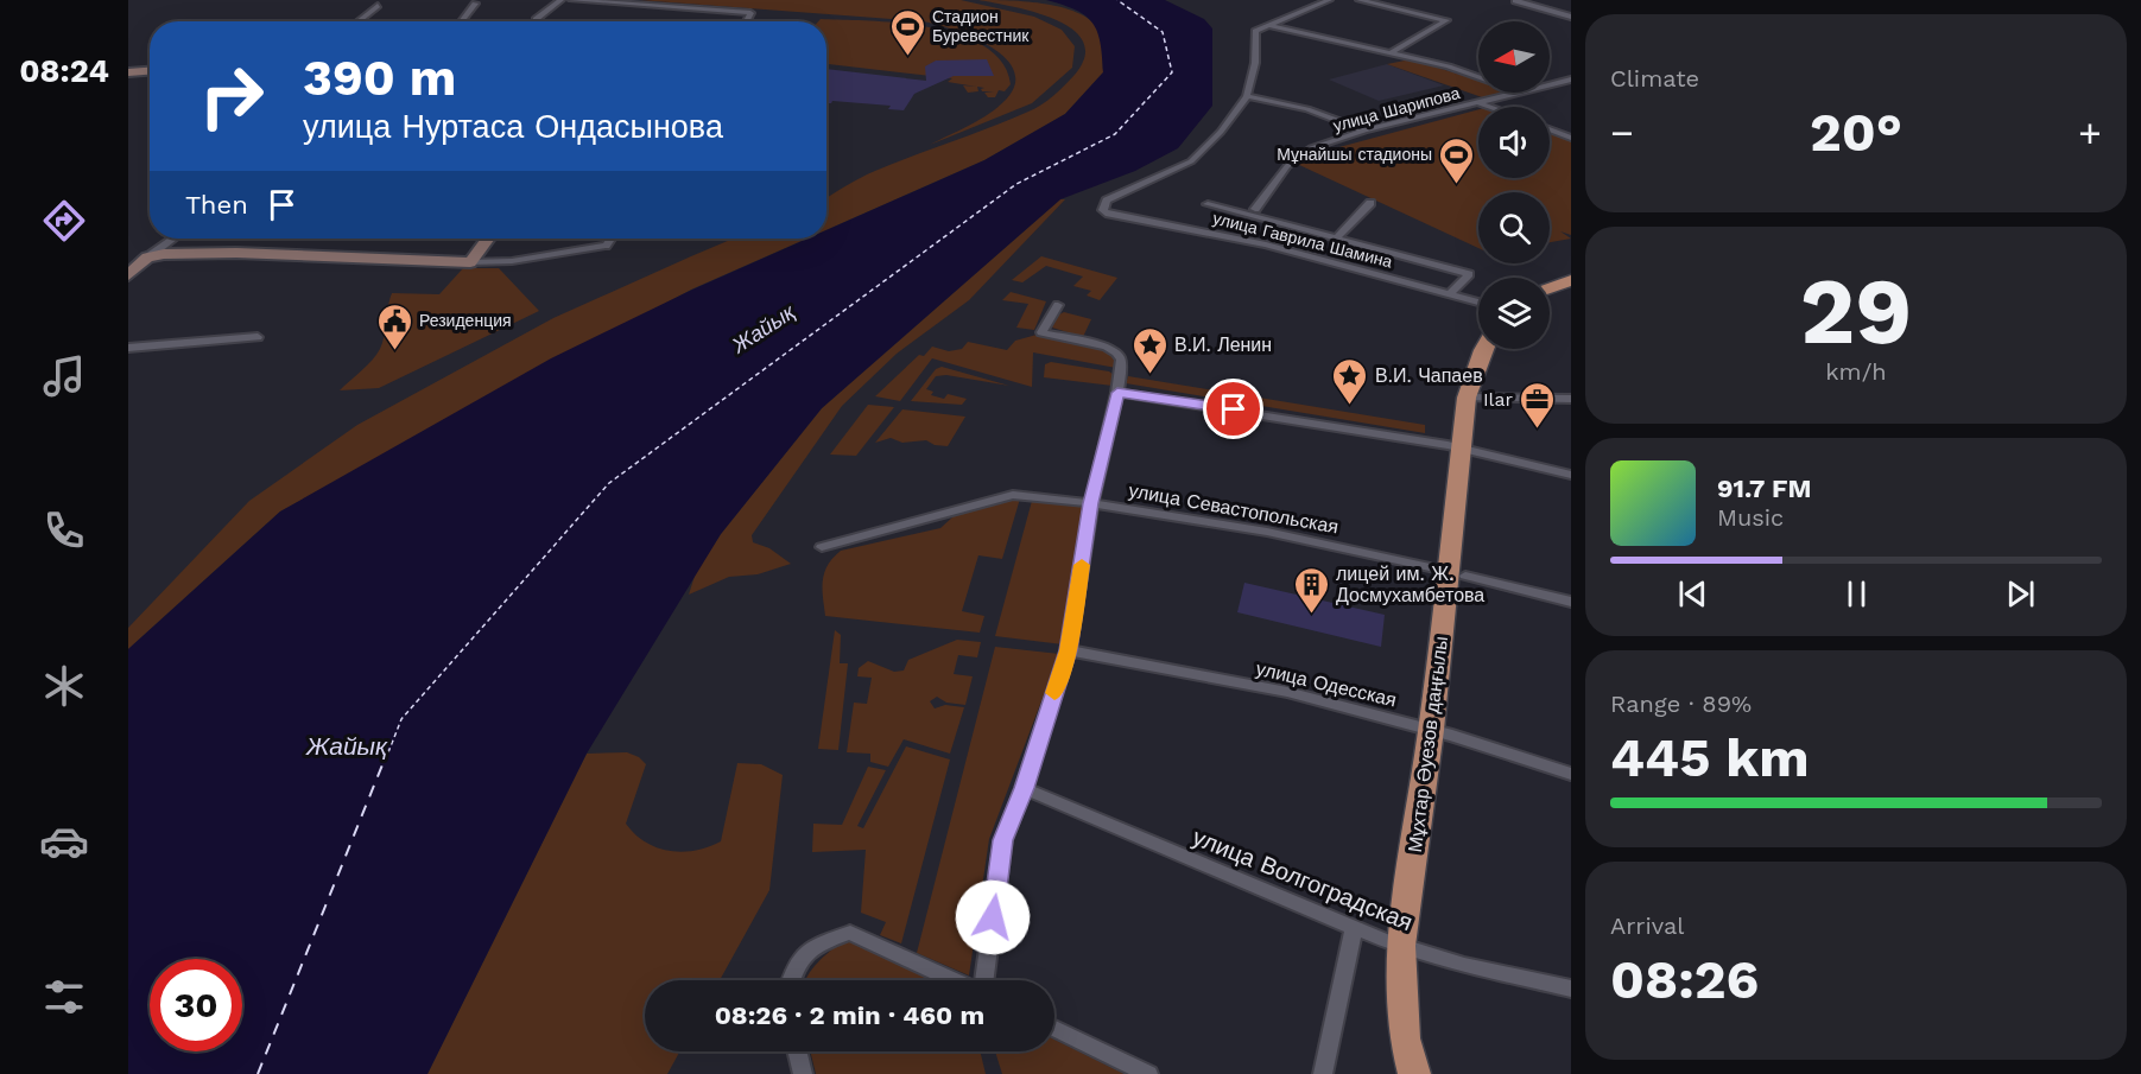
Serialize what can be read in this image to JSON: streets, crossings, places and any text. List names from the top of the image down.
{
  "streets": {
    "main road": ["Мұхтар Әуезов даңғылы"],
    "street": [
      "улица Шарипова",
      "улица Гаврила Шамина",
      "улица Севастопольская",
      "улица Одесская",
      "улица Волгоградская"
    ]
  },
  "crossings": [
    ["улица Одесская", "Мұхтар Әуезов даңғылы"],
    ["Мұхтар Әуезов даңғылы", "улица Волгоградская"]
  ],
  "water": ["Жайық"],
  "places": {
    "sports": ["Стадион Буревестник", "Мұнайшы стадионы"],
    "public building": ["Резиденция"],
    "place": ["В.И. Ленин", "В.И. Чапаев"],
    "office": ["Ilar"],
    "building": ["лицей им. Ж. Досмухамбетова"]
  },
  "north": "left",
  "page": {
    "tabs": "08:24",
    "tile": [
      "Climate",
      ["29", "km/h"],
      ["Range · 89%", "445 km"],
      ["Arrival", "08:26"]
    ],
    "turn": ["390 m", "улица Нуртаса Ондасынова"],
    "heat": ["−", "20°", "+"],
    "then": "Then",
    "song": ["91.7 FM", "Music"],
    "limit": "30",
    "trip": "08:26 · 2 min · 460 m"
  }
}
